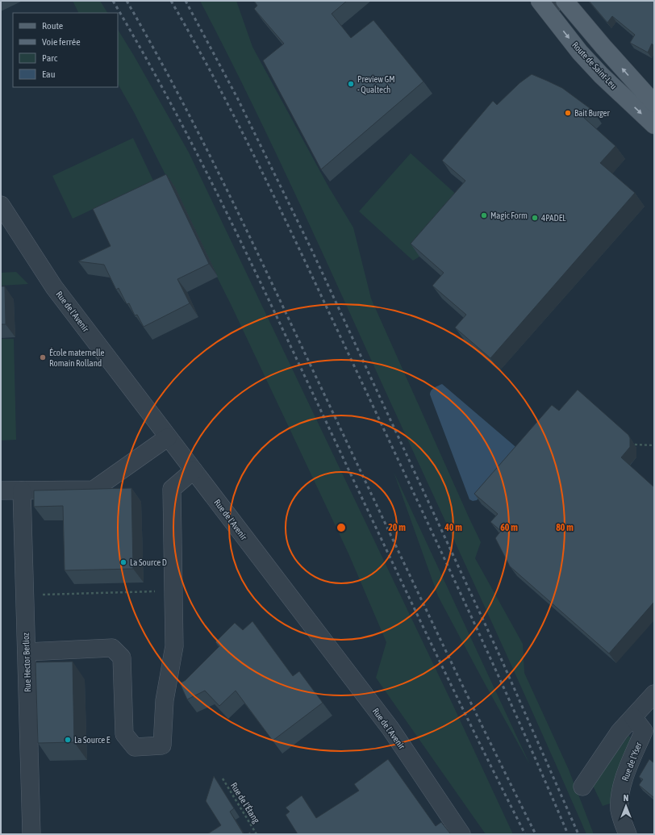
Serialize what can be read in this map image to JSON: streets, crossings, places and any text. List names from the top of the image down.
{
  "streets": {
    "main road": ["Route de Saint-Leu"],
    "street": ["Rue de l'Avenir", "Rue Hector Berlioz", "Rue de l'Yser"],
    "path": ["Rue de l'Étang"]
  },
  "places": [
    "Preview GM - Qualtech",
    "Bait Burger",
    "Magic Form",
    "4PADEL",
    "École maternelle Romain Rolland",
    "La Source D",
    "La Source E"
  ],
  "legend": [
    "Route",
    "Voie ferrée",
    "Parc",
    "Eau"
  ],
  "north": "top",
  "rings": [
    "20 m",
    "40 m",
    "60 m",
    "80 m"
  ]
}
